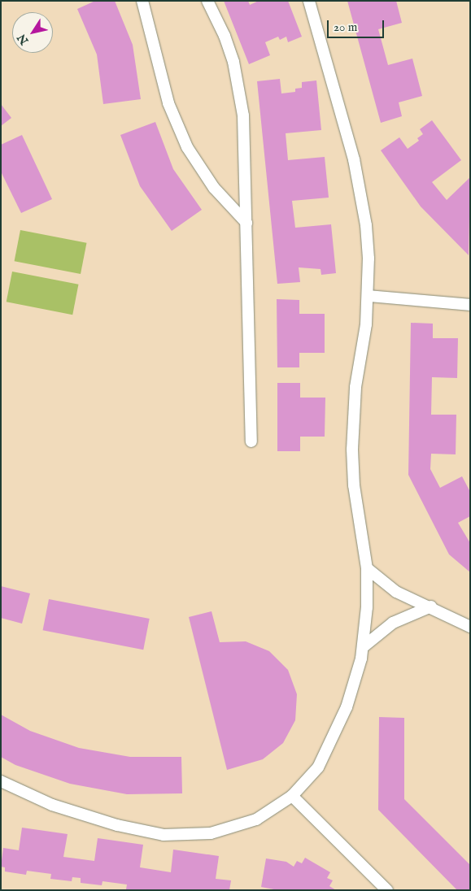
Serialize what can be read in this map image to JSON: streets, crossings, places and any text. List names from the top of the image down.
{
  "scale_bar": "20 m",
  "north": "bottom left"
}
